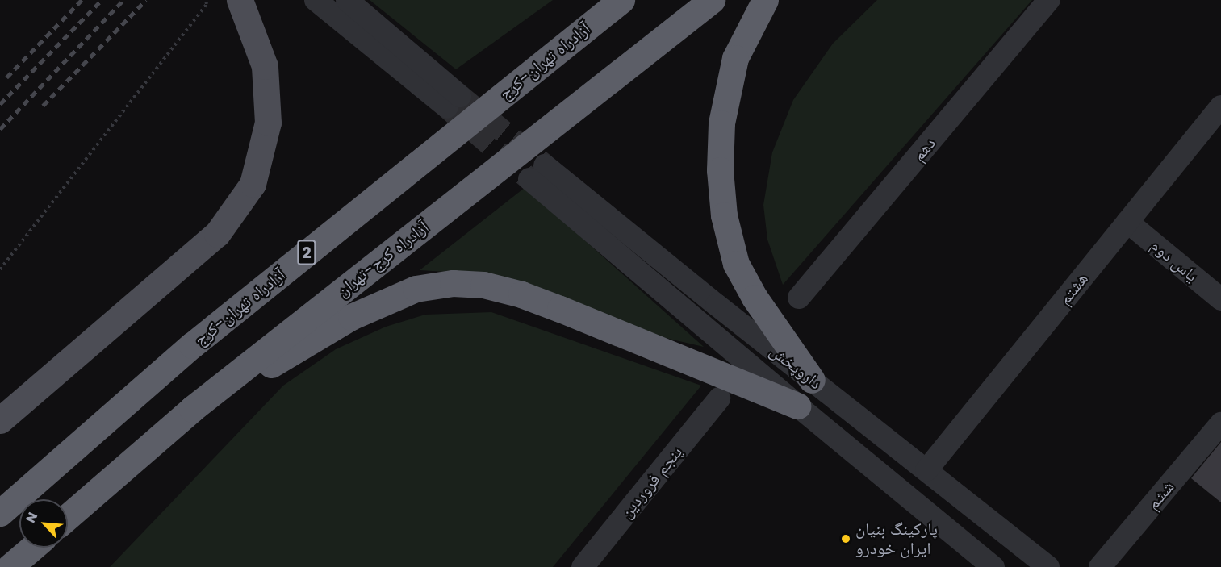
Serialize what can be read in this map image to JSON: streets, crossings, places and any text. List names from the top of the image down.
{
  "streets": {
    "highway": ["آزادراه تهران-کرج", "2", "آزادراه کرج-تهران"],
    "street": [
      "دهم",
      "یاس دوم",
      "هشتم",
      "داروپخش",
      "پنجم فروردین",
      "ششم"
    ]
  },
  "crossings": [
    ["یاس دوم", "هشتم"],
    ["هشتم", "داروپخش"]
  ],
  "places": ["پارکینگ بنیان ایران خودرو"],
  "north": "top left"
}
